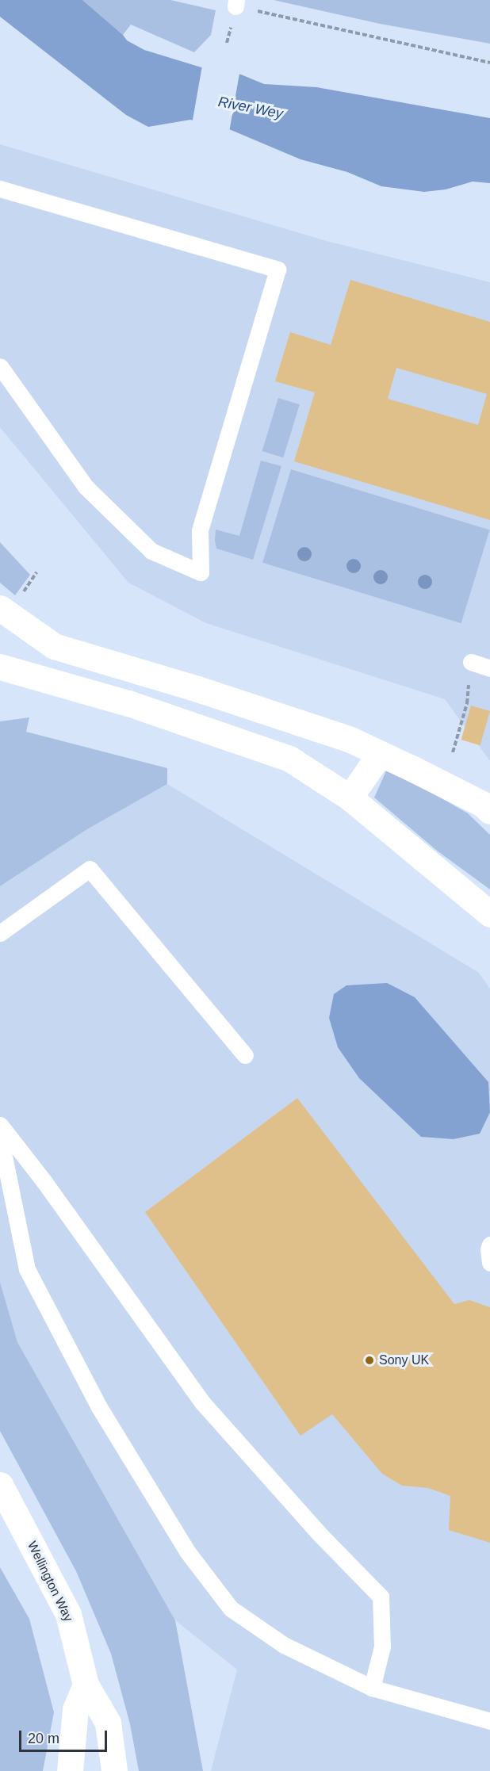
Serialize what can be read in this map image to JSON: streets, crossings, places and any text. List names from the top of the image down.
{
  "streets": {
    "street": ["Wellington Way"]
  },
  "water": ["River Wey"],
  "places": ["Sony UK"],
  "scale_bar": "20 m"
}
